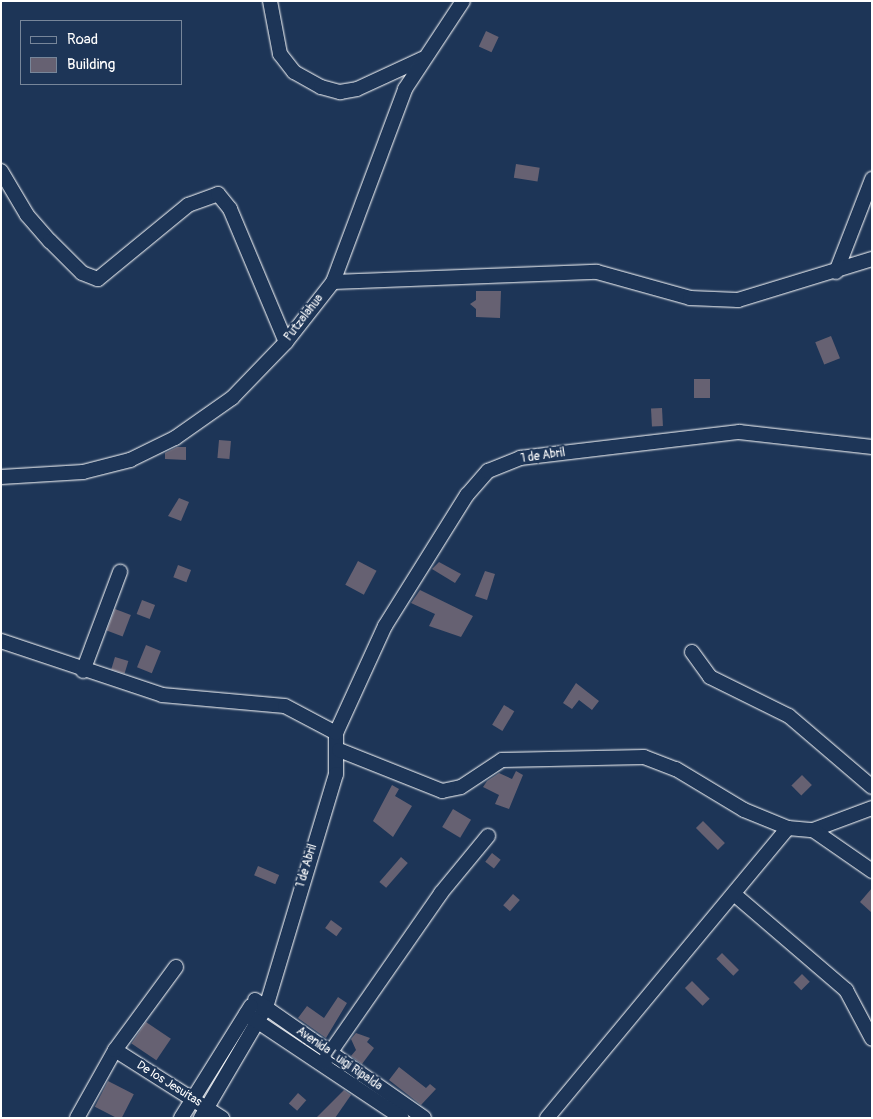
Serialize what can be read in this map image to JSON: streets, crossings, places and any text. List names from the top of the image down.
{
  "streets": {
    "street": [
      "Putzalahua",
      "1 de Abril",
      "Avenida Luigi Ripalda",
      "De los Jesuitas"
    ]
  },
  "crossings": [
    ["1 de Abril", "Avenida Luigi Ripalda"],
    ["1 de Abril", "De los Jesuitas"]
  ],
  "legend": ["Road", "Building"]
}
